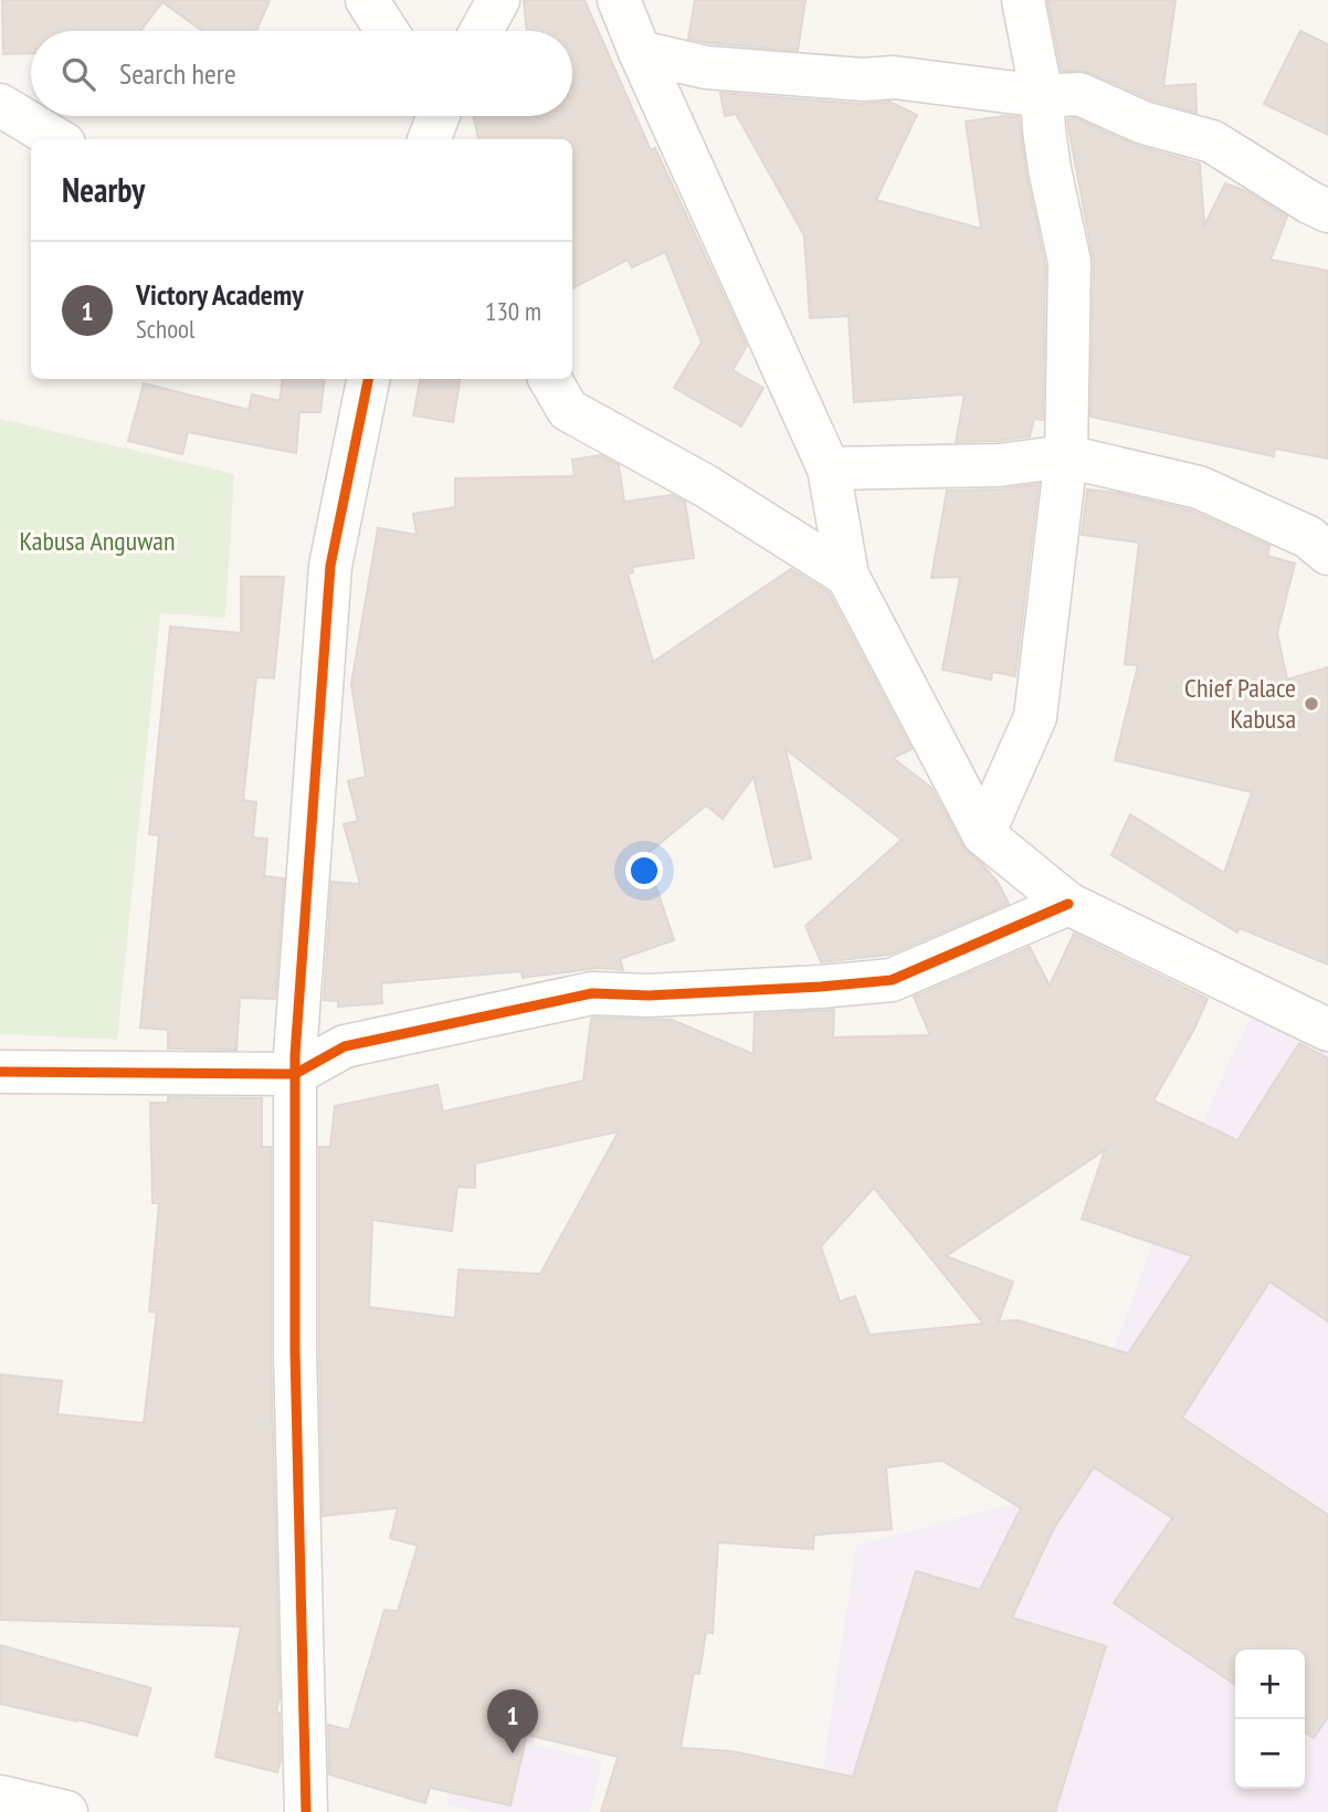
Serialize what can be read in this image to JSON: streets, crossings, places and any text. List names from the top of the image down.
{
  "parks": ["Kabusa Anguwan"],
  "places": ["Chief Palace Kabusa"],
  "page": {
    "search": "Search here",
    "heading": "Nearby",
    "list": [
      {
        "mark": "1",
        "name": "Victory Academy",
        "note": "School",
        "value": "130 m"
      }
    ],
    "map_buttons": ["+", "−"],
    "pins": "1"
  }
}
